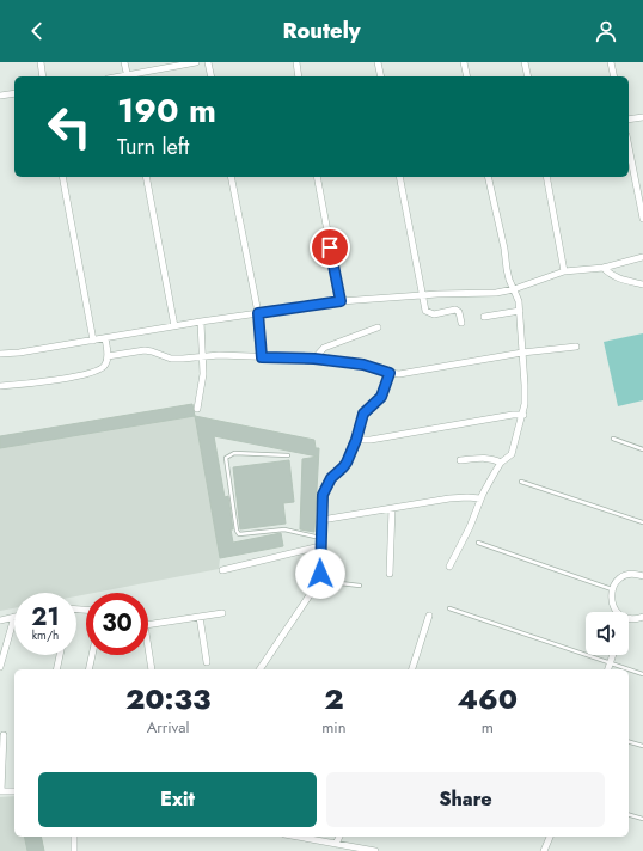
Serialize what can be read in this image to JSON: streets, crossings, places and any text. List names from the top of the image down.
{
  "page": {
    "header": "Routely",
    "turn": ["190 m", "Turn left"],
    "speed": "21 km/h",
    "limit": "30",
    "eta": [
      "20:33",
      "Arrival",
      "2",
      "min",
      "460",
      "m"
    ],
    "buttons": ["Exit", "Share"]
  }
}
